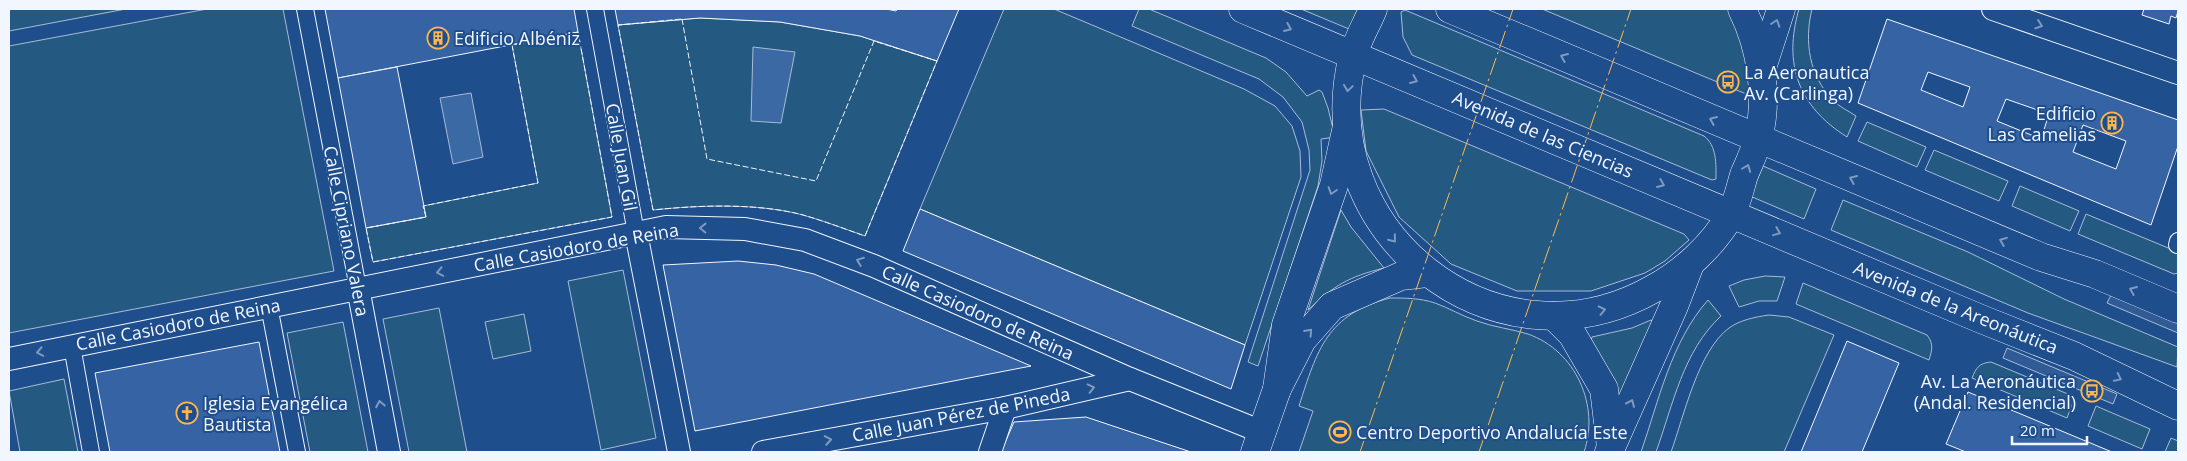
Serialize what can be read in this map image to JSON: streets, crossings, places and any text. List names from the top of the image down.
{
  "streets": {
    "main road": ["Avenida de las Ciencias", "Avenida de la Areonáutica"],
    "street": [
      "Calle Juan Gil",
      "Calle Cipriano Valera",
      "Calle Casiodoro de Reina",
      "Calle Juan Pérez de Pineda"
    ]
  },
  "crossings": [
    ["Avenida de las Ciencias", "Avenida de la Areonáutica"],
    ["Calle Juan Gil", "Calle Casiodoro de Reina"],
    ["Calle Cipriano Valera", "Calle Casiodoro de Reina"],
    ["Calle Casiodoro de Reina", "Calle Juan Pérez de Pineda"]
  ],
  "one_way": ["Calle Casiodoro de Reina", "Calle Juan Pérez de Pineda"],
  "places": {
    "building": ["Edificio Albéniz", "Edificio Las Camelias"],
    "bus stop": ["La Aeronautica Av. (Carlinga)", "Av. La Aeronáutica (Andal. Residencial)"],
    "church": ["Iglesia Evangélica Bautista"],
    "sports": ["Centro Deportivo Andalucía Este"]
  },
  "scale_bar": "20 m"
}
